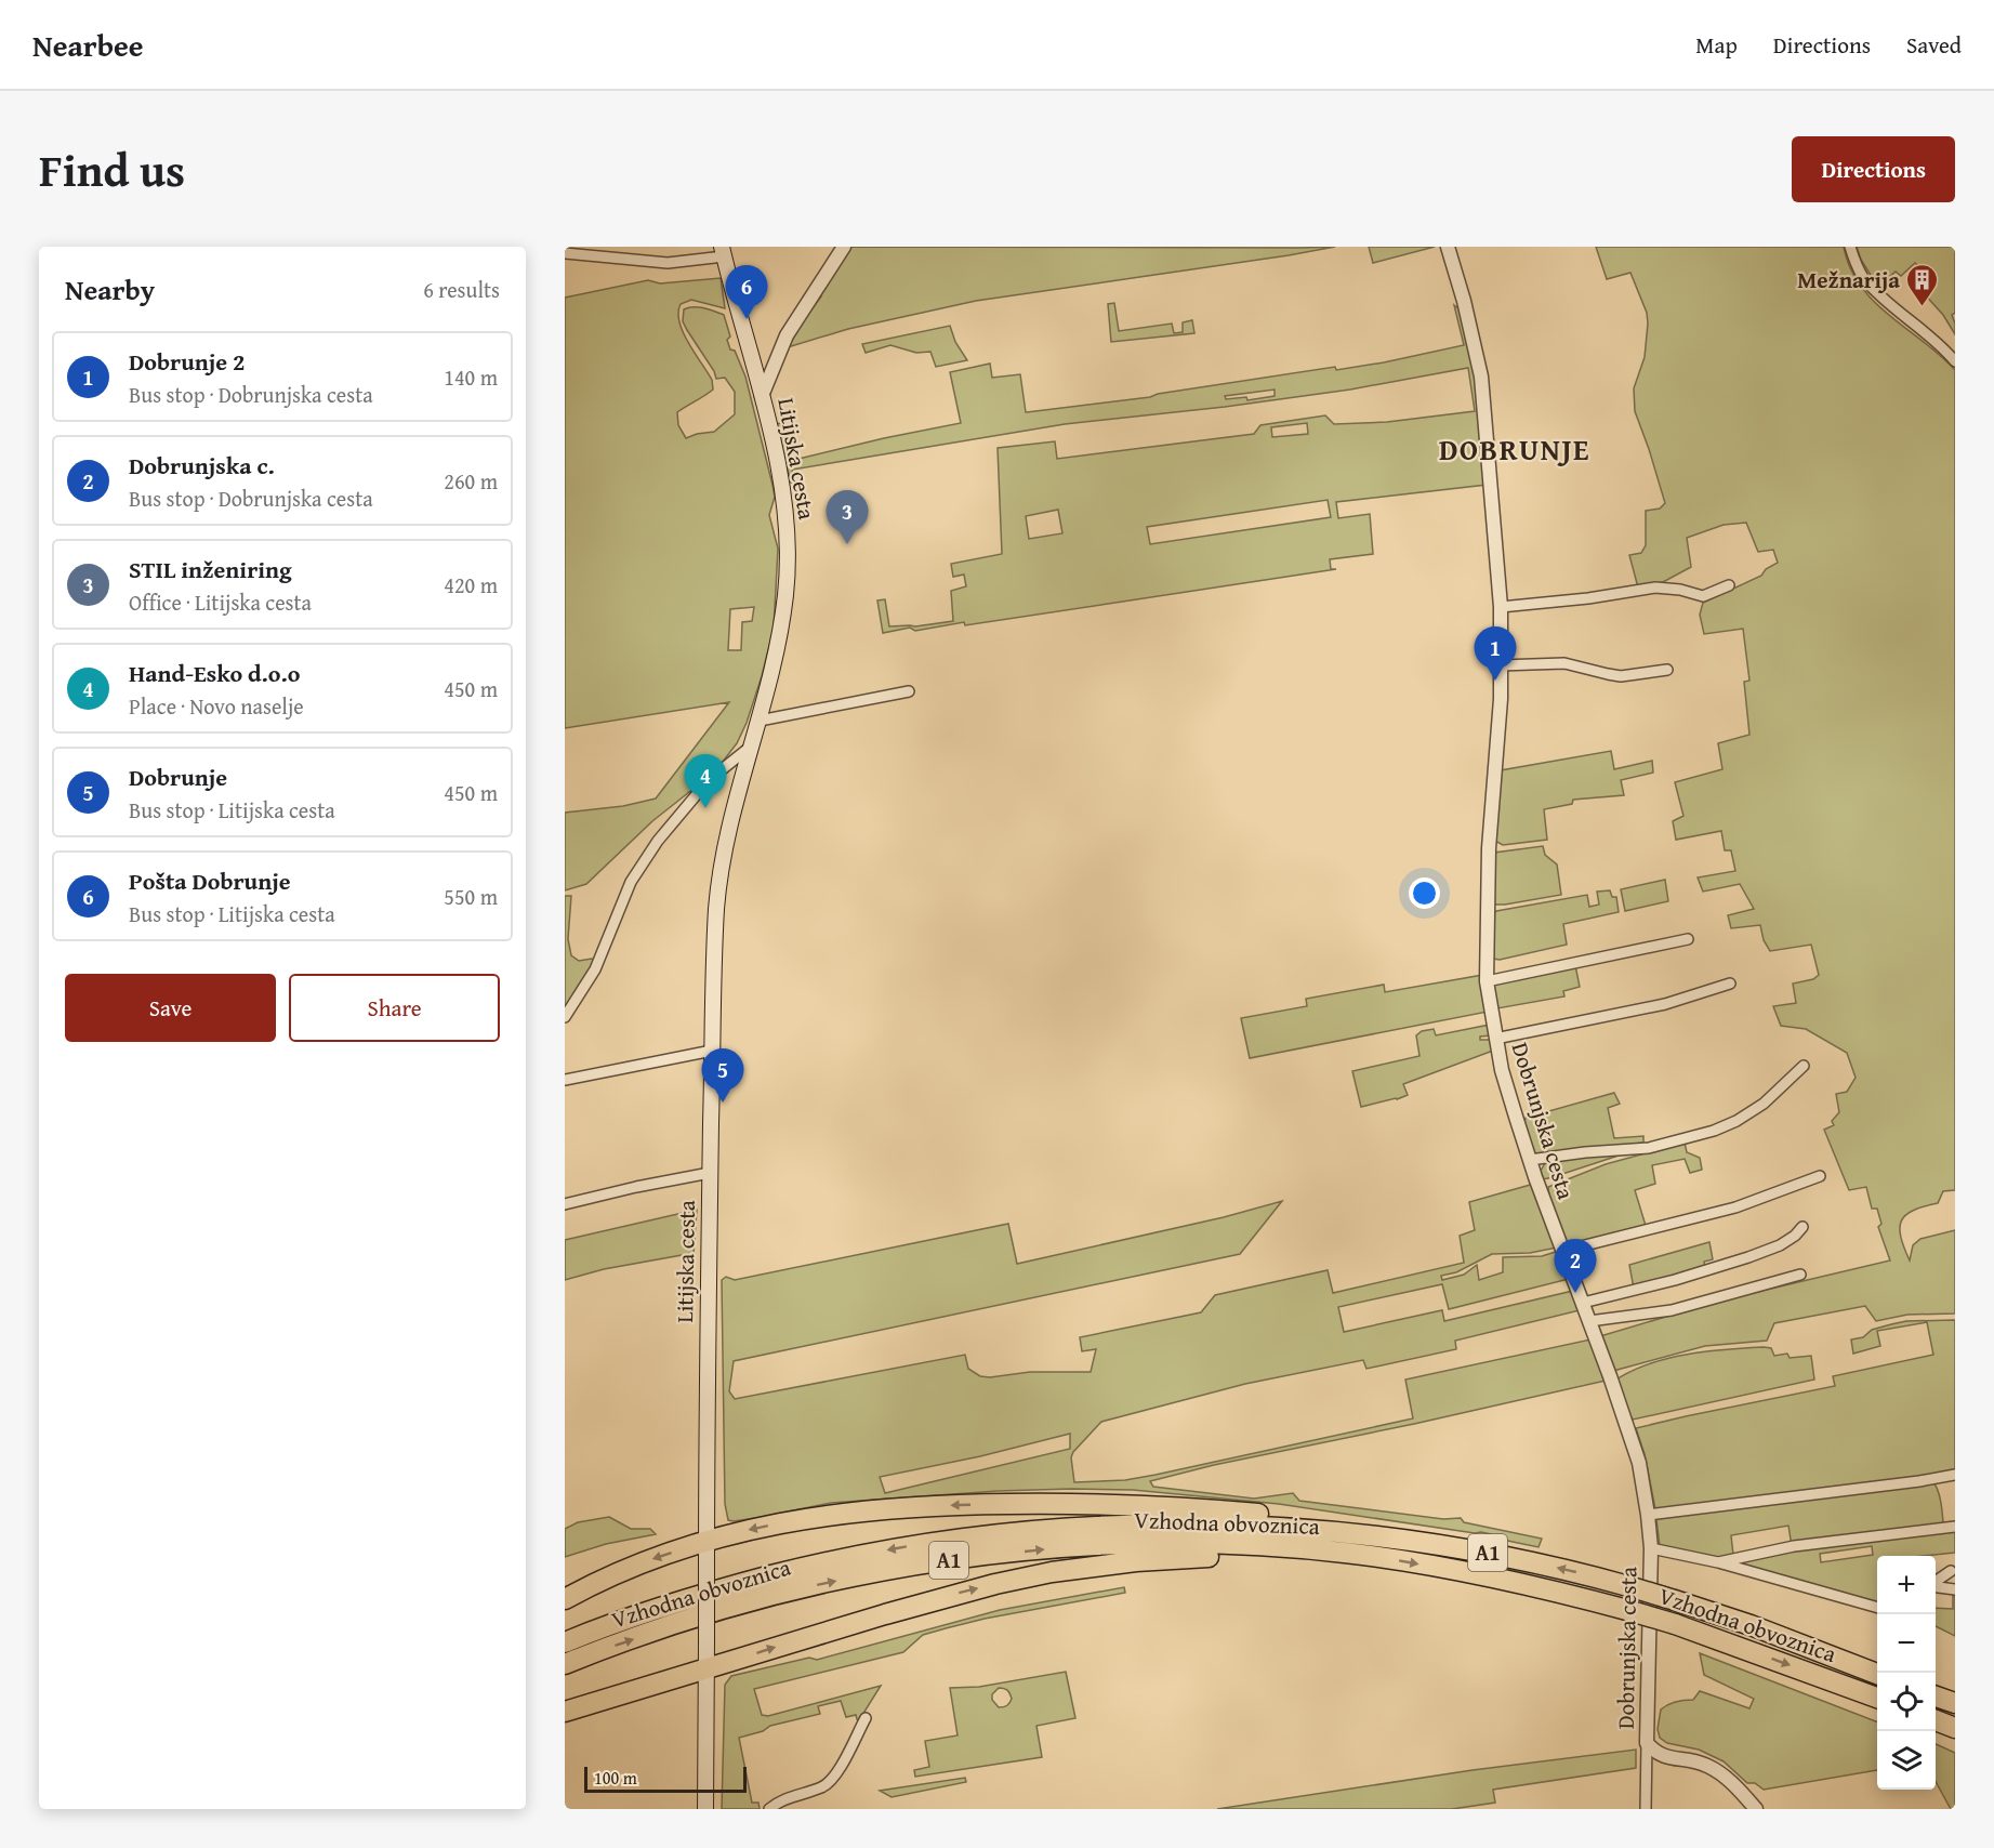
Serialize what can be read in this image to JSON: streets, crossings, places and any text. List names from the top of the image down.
{
  "streets": {
    "highway": ["Vzhodna obvoznica", "A1"],
    "main road": ["Litijska cesta"],
    "street": ["Dobrunjska cesta"]
  },
  "districts": ["DOBRUNJE"],
  "places": {
    "building": ["Mežnarija"]
  },
  "scale_bar": "100 m",
  "page": {
    "header": "Nearbee",
    "nav": ["Map", "Directions", "Saved"],
    "title": "Find us",
    "buttons": [
      "Directions",
      ["Save", "Share"]
    ],
    "heading": ["Nearby", "6 results"],
    "pins": [
      "6",
      "3",
      "1",
      "4",
      "5",
      "2"
    ],
    "list": [
      {
        "mark": "1",
        "name": "Dobrunje 2",
        "note": "Bus stop · Dobrunjska cesta",
        "value": "140 m"
      },
      {
        "mark": "2",
        "name": "Dobrunjska c.",
        "note": "Bus stop · Dobrunjska cesta",
        "value": "260 m"
      },
      {
        "mark": "3",
        "name": "STIL inženiring",
        "note": "Office · Litijska cesta",
        "value": "420 m"
      },
      {
        "mark": "4",
        "name": "Hand-Esko d.o.o",
        "note": "Place · Novo naselje",
        "value": "450 m"
      },
      {
        "mark": "5",
        "name": "Dobrunje",
        "note": "Bus stop · Litijska cesta",
        "value": "450 m"
      },
      {
        "mark": "6",
        "name": "Pošta Dobrunje",
        "note": "Bus stop · Litijska cesta",
        "value": "550 m"
      }
    ],
    "map_buttons": ["+", "−"],
    "scale": "100 m"
  }
}
